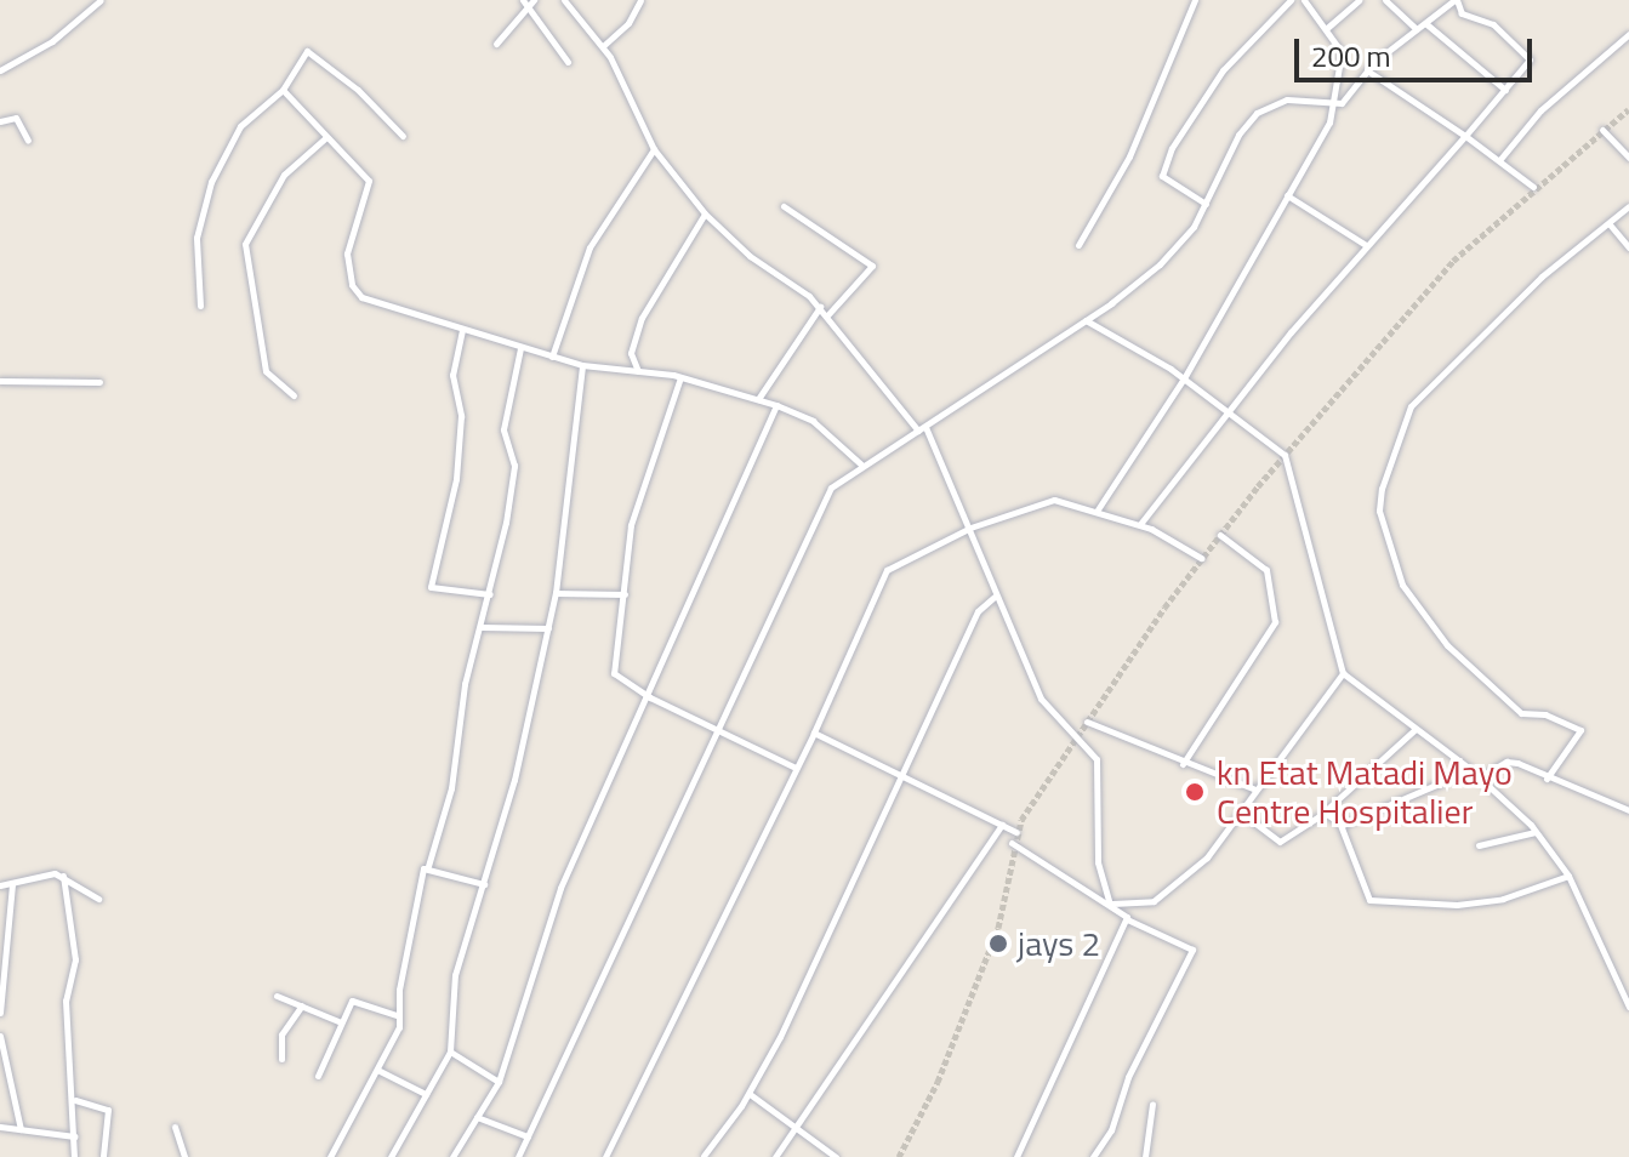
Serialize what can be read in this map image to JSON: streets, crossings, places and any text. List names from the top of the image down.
{
  "places": ["kn Etat Matadi Mayo Centre Hospitalier", "jays 2"],
  "scale_bar": "200 m"
}
